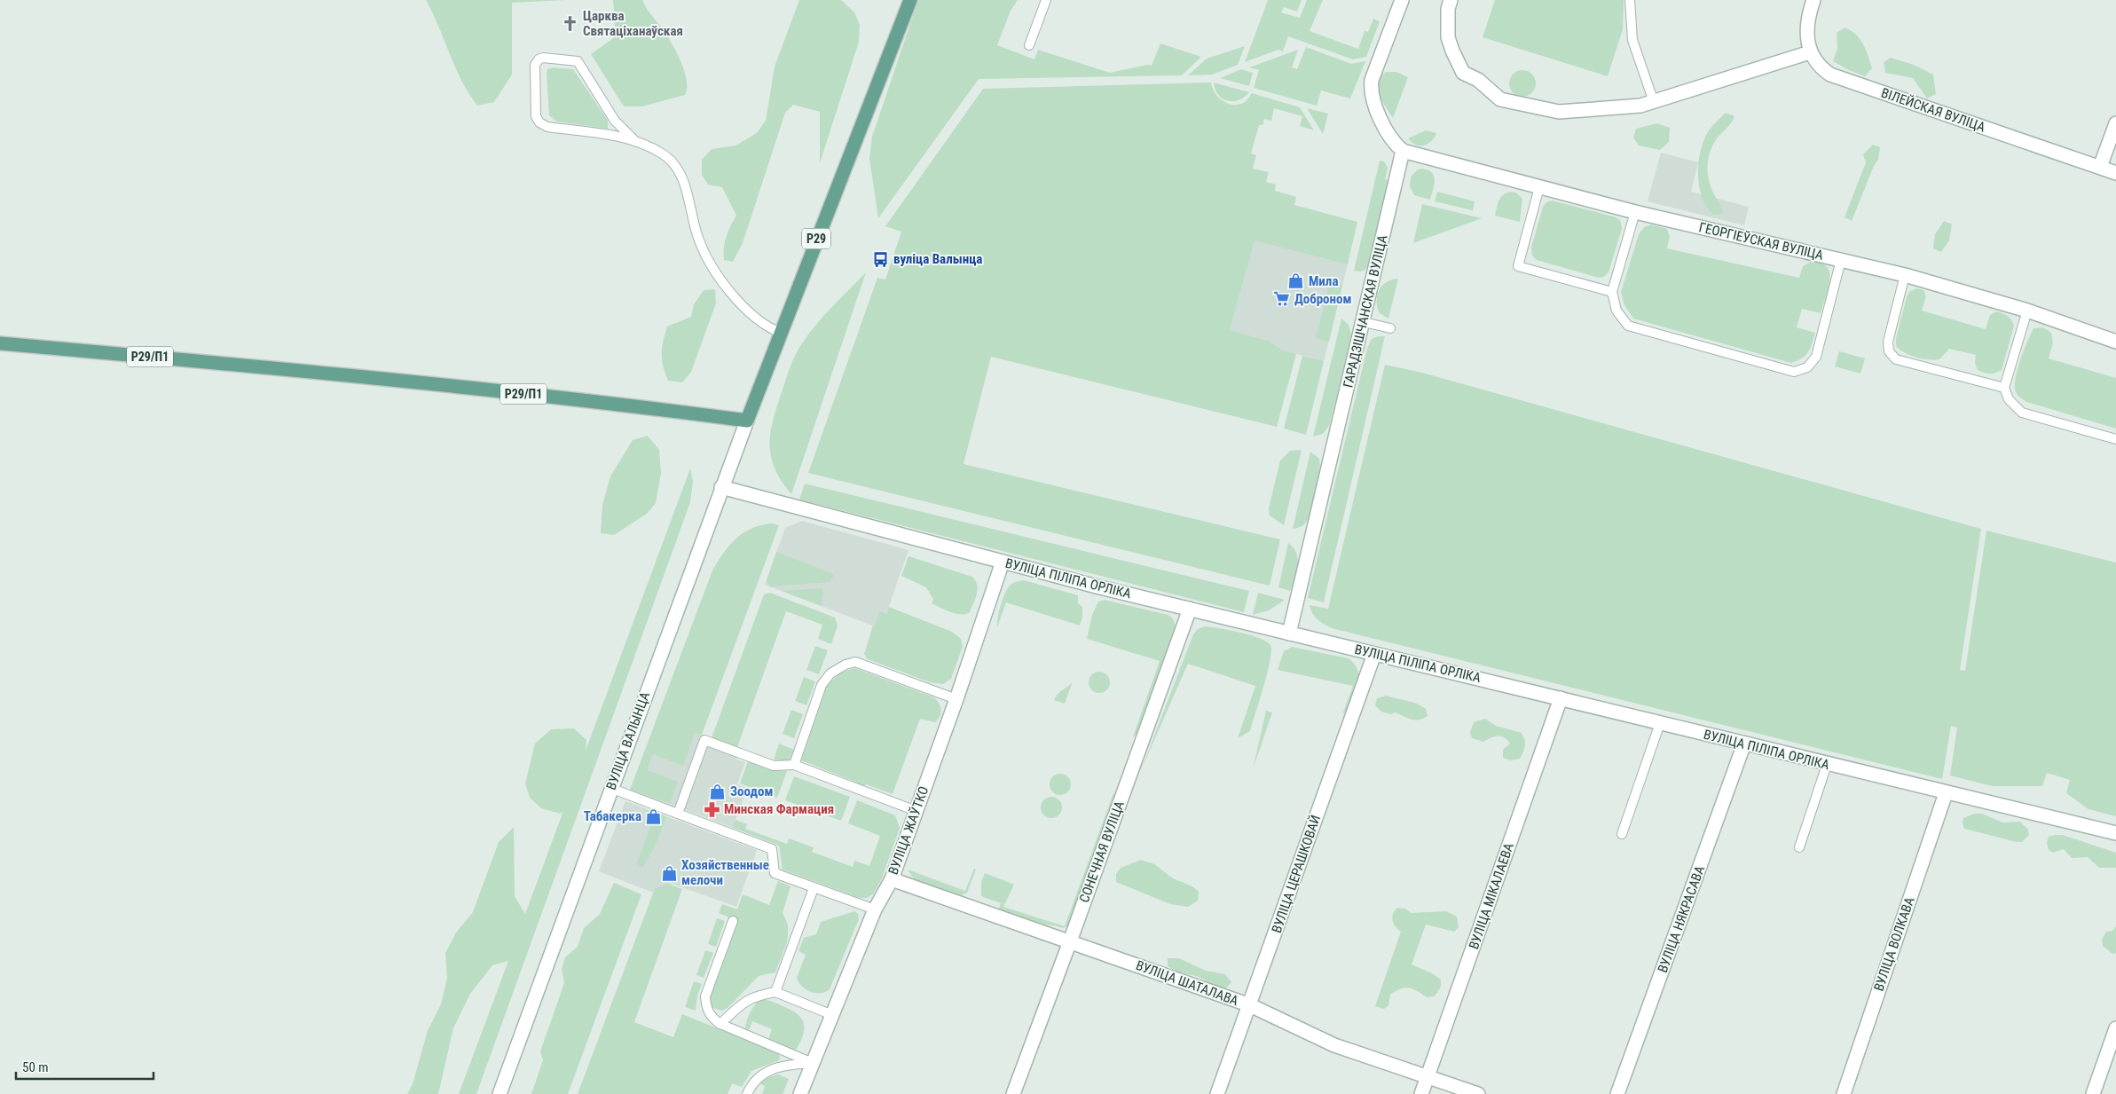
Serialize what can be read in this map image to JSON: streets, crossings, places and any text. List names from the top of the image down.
{
  "streets": {
    "main road": ["Р29", "Р29/П1"],
    "street": [
      "ВІЛЕЙСКАЯ ВУЛІЦА",
      "ГЕОРГІЕЎСКАЯ ВУЛІЦА",
      "ГАРАДЗІШЧАНСКАЯ ВУЛІЦА",
      "ВУЛІЦА ПІЛІПА ОРЛІКА",
      "ВУЛІЦА ВАЛЫНЦА",
      "ВУЛІЦА ЖАЎТКО",
      "СОНЕЧНАЯ ВУЛІЦА",
      "ВУЛІЦА ЦЕРАШКОВАЙ",
      "ВУЛІЦА МІКАЛАЕВА",
      "ВУЛІЦА НЯКРАСАВА",
      "ВУЛІЦА ВОЛКАВА",
      "ВУЛІЦА ШАТАЛАВА"
    ]
  },
  "crossings": [
    ["Р29", "Р29/П1"],
    ["Р29", "ВУЛІЦА ПІЛІПА ОРЛІКА"],
    ["Р29", "ВУЛІЦА ВАЛЫНЦА"],
    ["ГЕОРГІЕЎСКАЯ ВУЛІЦА", "ГАРАДЗІШЧАНСКАЯ ВУЛІЦА"],
    ["ГАРАДЗІШЧАНСКАЯ ВУЛІЦА", "ВУЛІЦА ПІЛІПА ОРЛІКА"],
    ["ВУЛІЦА ПІЛІПА ОРЛІКА", "ВУЛІЦА ВАЛЫНЦА"],
    ["ВУЛІЦА ПІЛІПА ОРЛІКА", "ВУЛІЦА ЖАЎТКО"],
    ["ВУЛІЦА ПІЛІПА ОРЛІКА", "СОНЕЧНАЯ ВУЛІЦА"],
    ["ВУЛІЦА ПІЛІПА ОРЛІКА", "ВУЛІЦА ЦЕРАШКОВАЙ"],
    ["ВУЛІЦА ПІЛІПА ОРЛІКА", "ВУЛІЦА МІКАЛАЕВА"],
    ["ВУЛІЦА ПІЛІПА ОРЛІКА", "ВУЛІЦА НЯКРАСАВА"],
    ["ВУЛІЦА ПІЛІПА ОРЛІКА", "ВУЛІЦА ВОЛКАВА"],
    ["ВУЛІЦА ЖАЎТКО", "ВУЛІЦА ШАТАЛАВА"],
    ["СОНЕЧНАЯ ВУЛІЦА", "ВУЛІЦА ШАТАЛАВА"],
    ["ВУЛІЦА ЦЕРАШКОВАЙ", "ВУЛІЦА ШАТАЛАВА"],
    ["ВУЛІЦА МІКАЛАЕВА", "ВУЛІЦА ШАТАЛАВА"]
  ],
  "places": {
    "church": ["Царква Святаціханаўская"],
    "bus stop": ["вуліца Валынца"],
    "shop": [
      "Мила",
      "Зоодом",
      "Табакерка",
      "Хозяйственные мелочи"
    ],
    "supermarket": ["Доброном"],
    "pharmacy": ["Минская Фармация"]
  },
  "scale_bar": "50 m"
}
